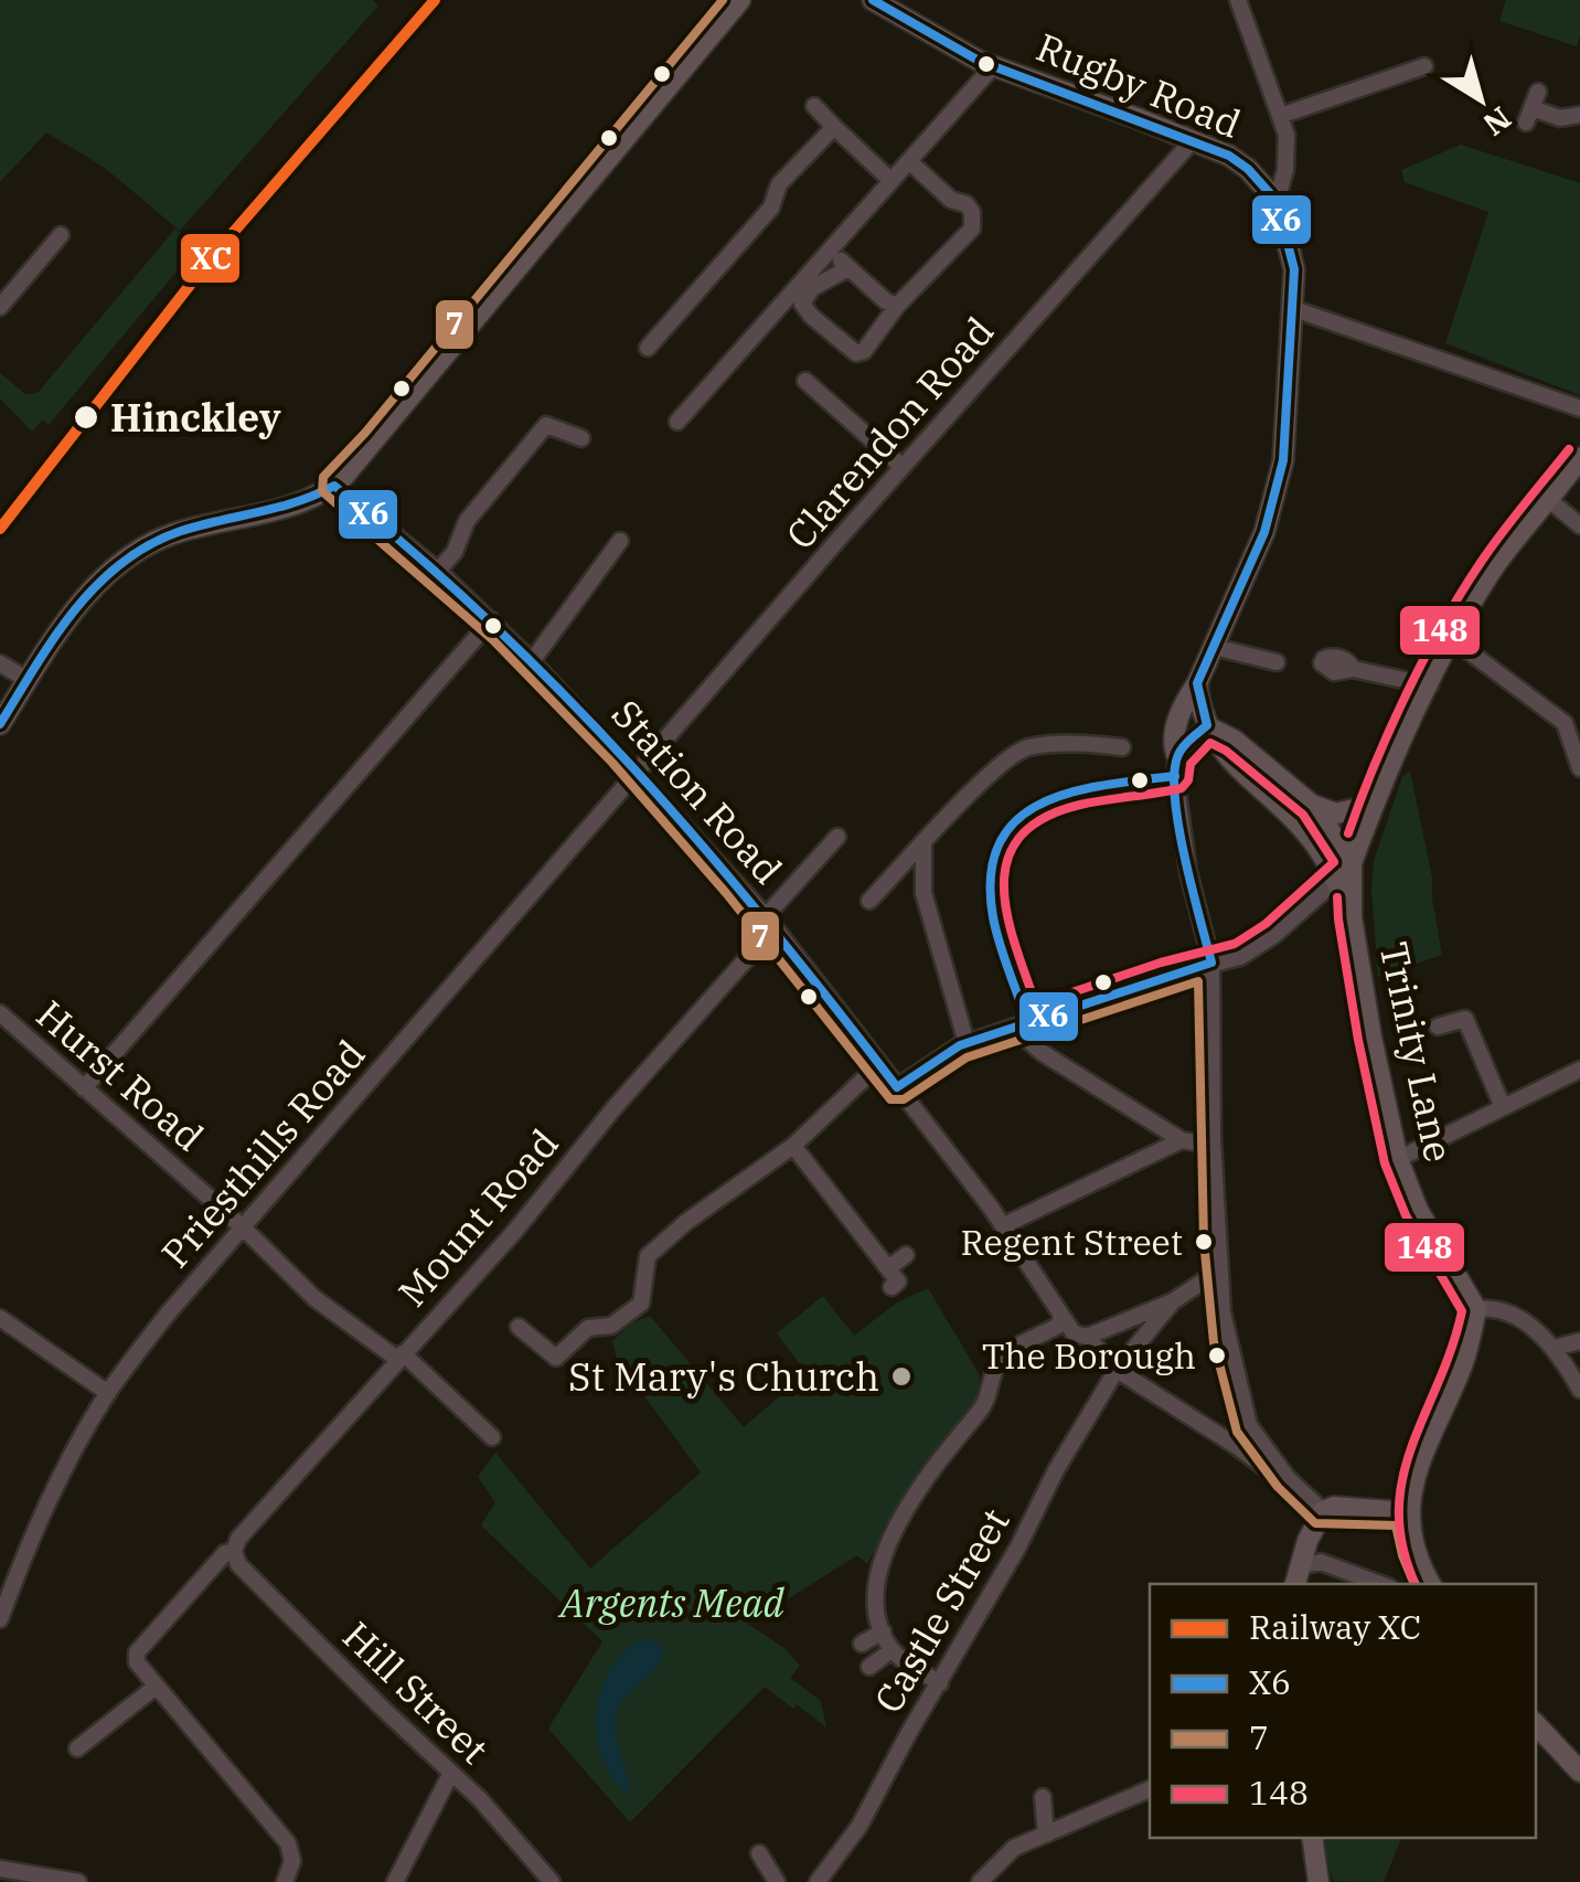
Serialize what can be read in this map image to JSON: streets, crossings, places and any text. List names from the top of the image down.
{
  "streets": {
    "main road": ["Rugby Road", "Trinity Lane"],
    "street": [
      "Clarendon Road",
      "Station Road",
      "Hurst Road",
      "Priesthills Road",
      "Mount Road",
      "Castle Street",
      "Hill Street"
    ]
  },
  "crossings": [
    ["Rugby Road", "Clarendon Road"],
    ["Clarendon Road", "Station Road"],
    ["Clarendon Road", "Priesthills Road"],
    ["Station Road", "Priesthills Road"],
    ["Station Road", "Mount Road"],
    ["Station Road", "Castle Street"],
    ["Hurst Road", "Priesthills Road"],
    ["Hurst Road", "Mount Road"],
    ["Mount Road", "Hill Street"]
  ],
  "parks": ["Argents Mead"],
  "places": [
    "Hinckley",
    "Regent Street",
    "The Borough",
    "St Mary's Church"
  ],
  "lines": [
    "rail line XC",
    "transit line X6",
    "transit line 7",
    "transit line 148"
  ],
  "legend": [
    "Railway XC",
    "X6",
    "7",
    "148"
  ],
  "north": "bottom right"
}
